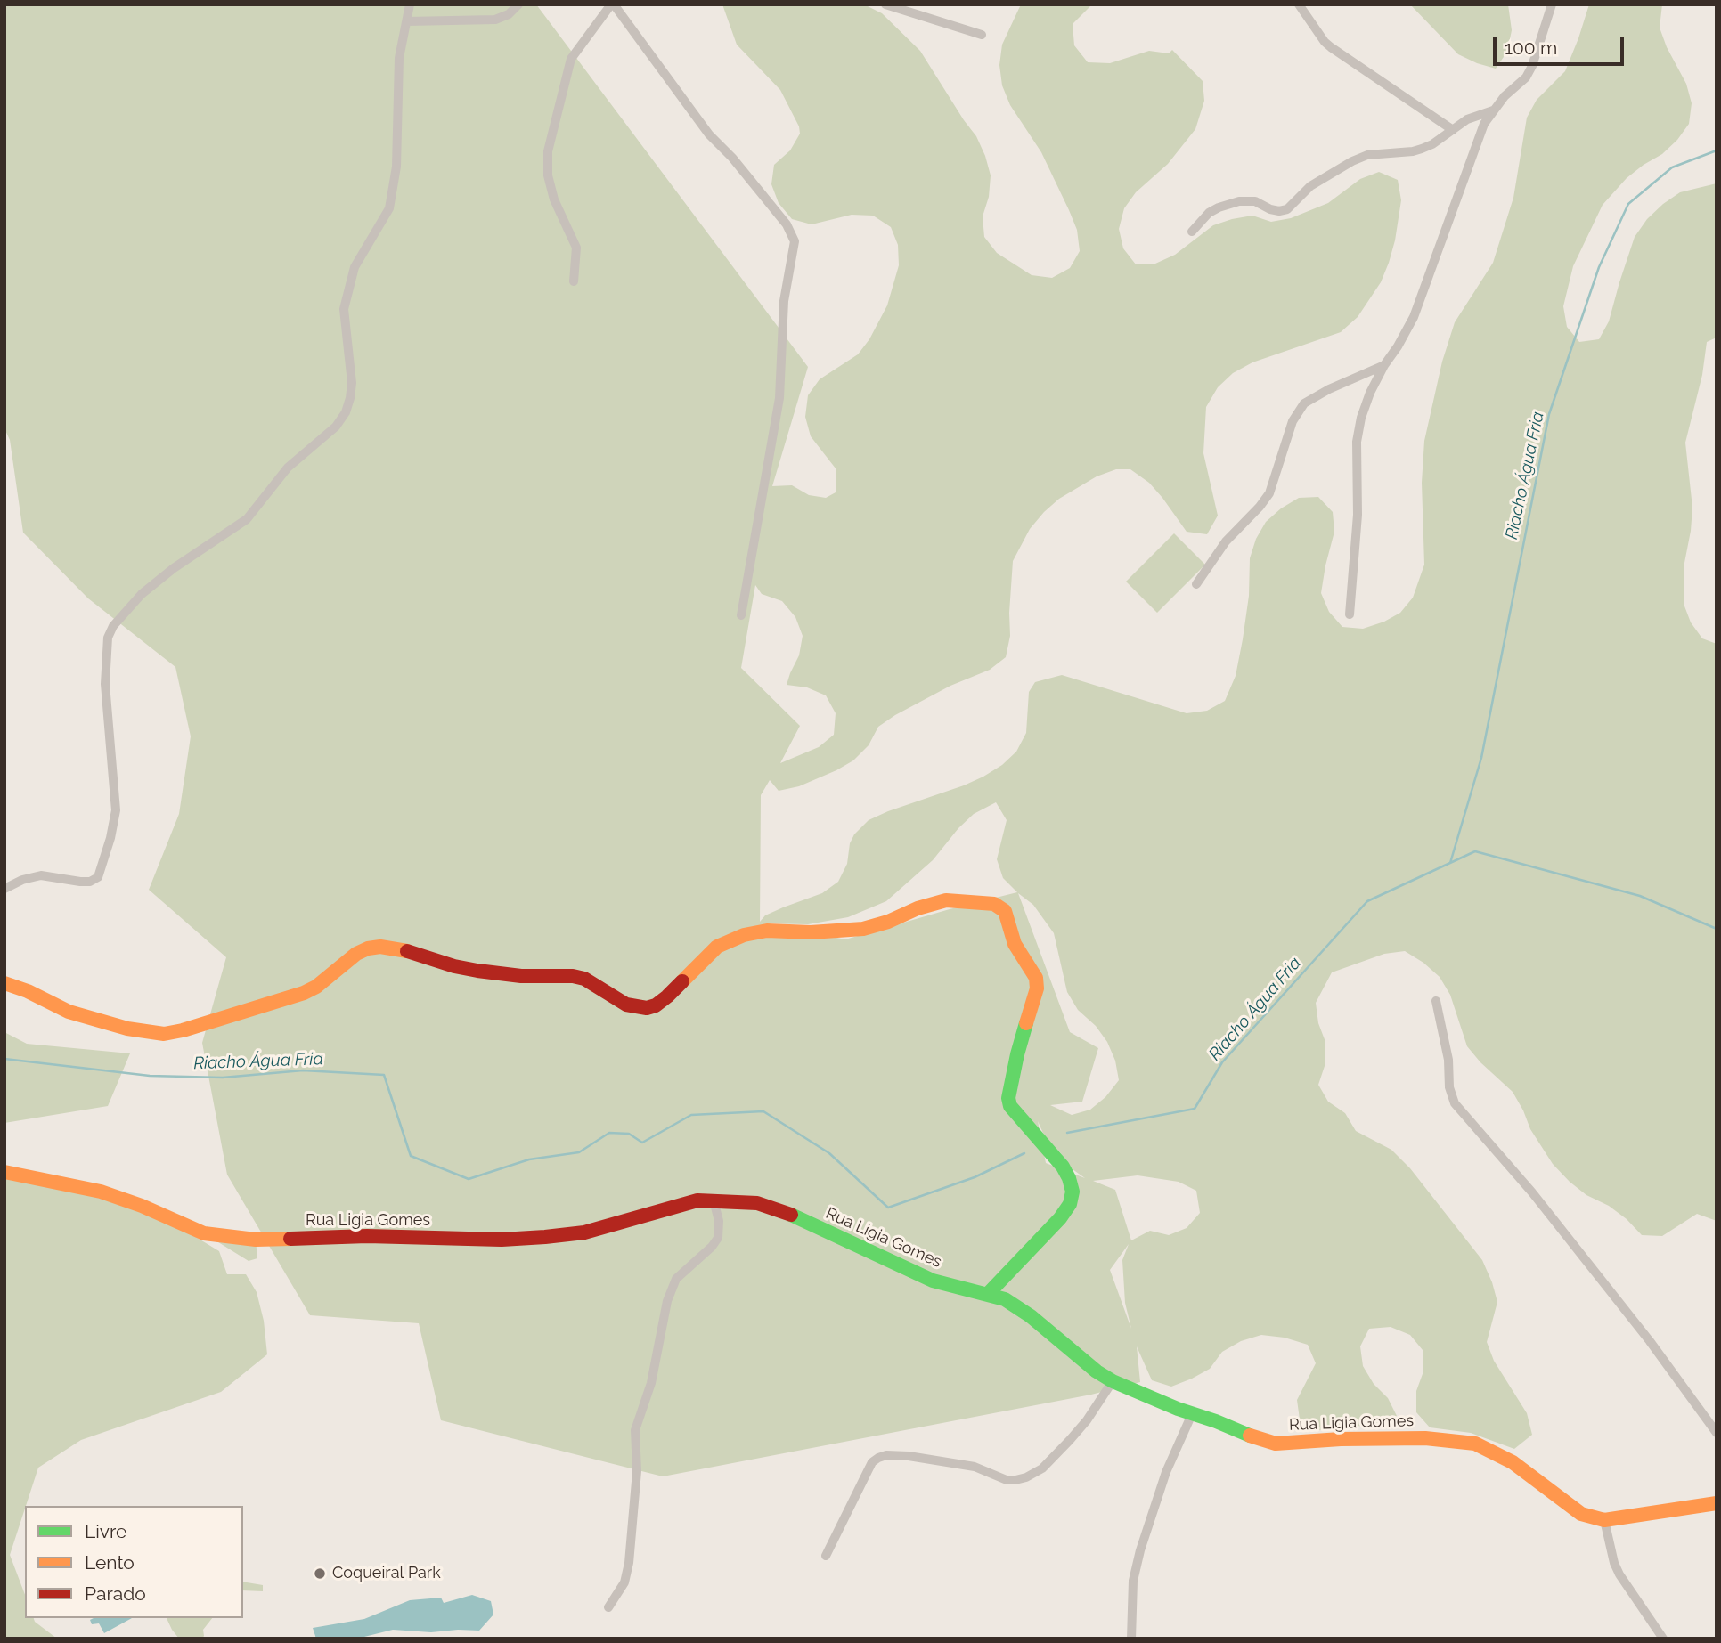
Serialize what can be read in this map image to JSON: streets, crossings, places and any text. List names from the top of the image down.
{
  "streets": {
    "street": ["Rua Ligia Gomes"]
  },
  "water": ["Riacho Água Fria"],
  "places": ["Coqueiral Park"],
  "legend": ["Livre", "Lento", "Parado"],
  "scale_bar": "100 m"
}
